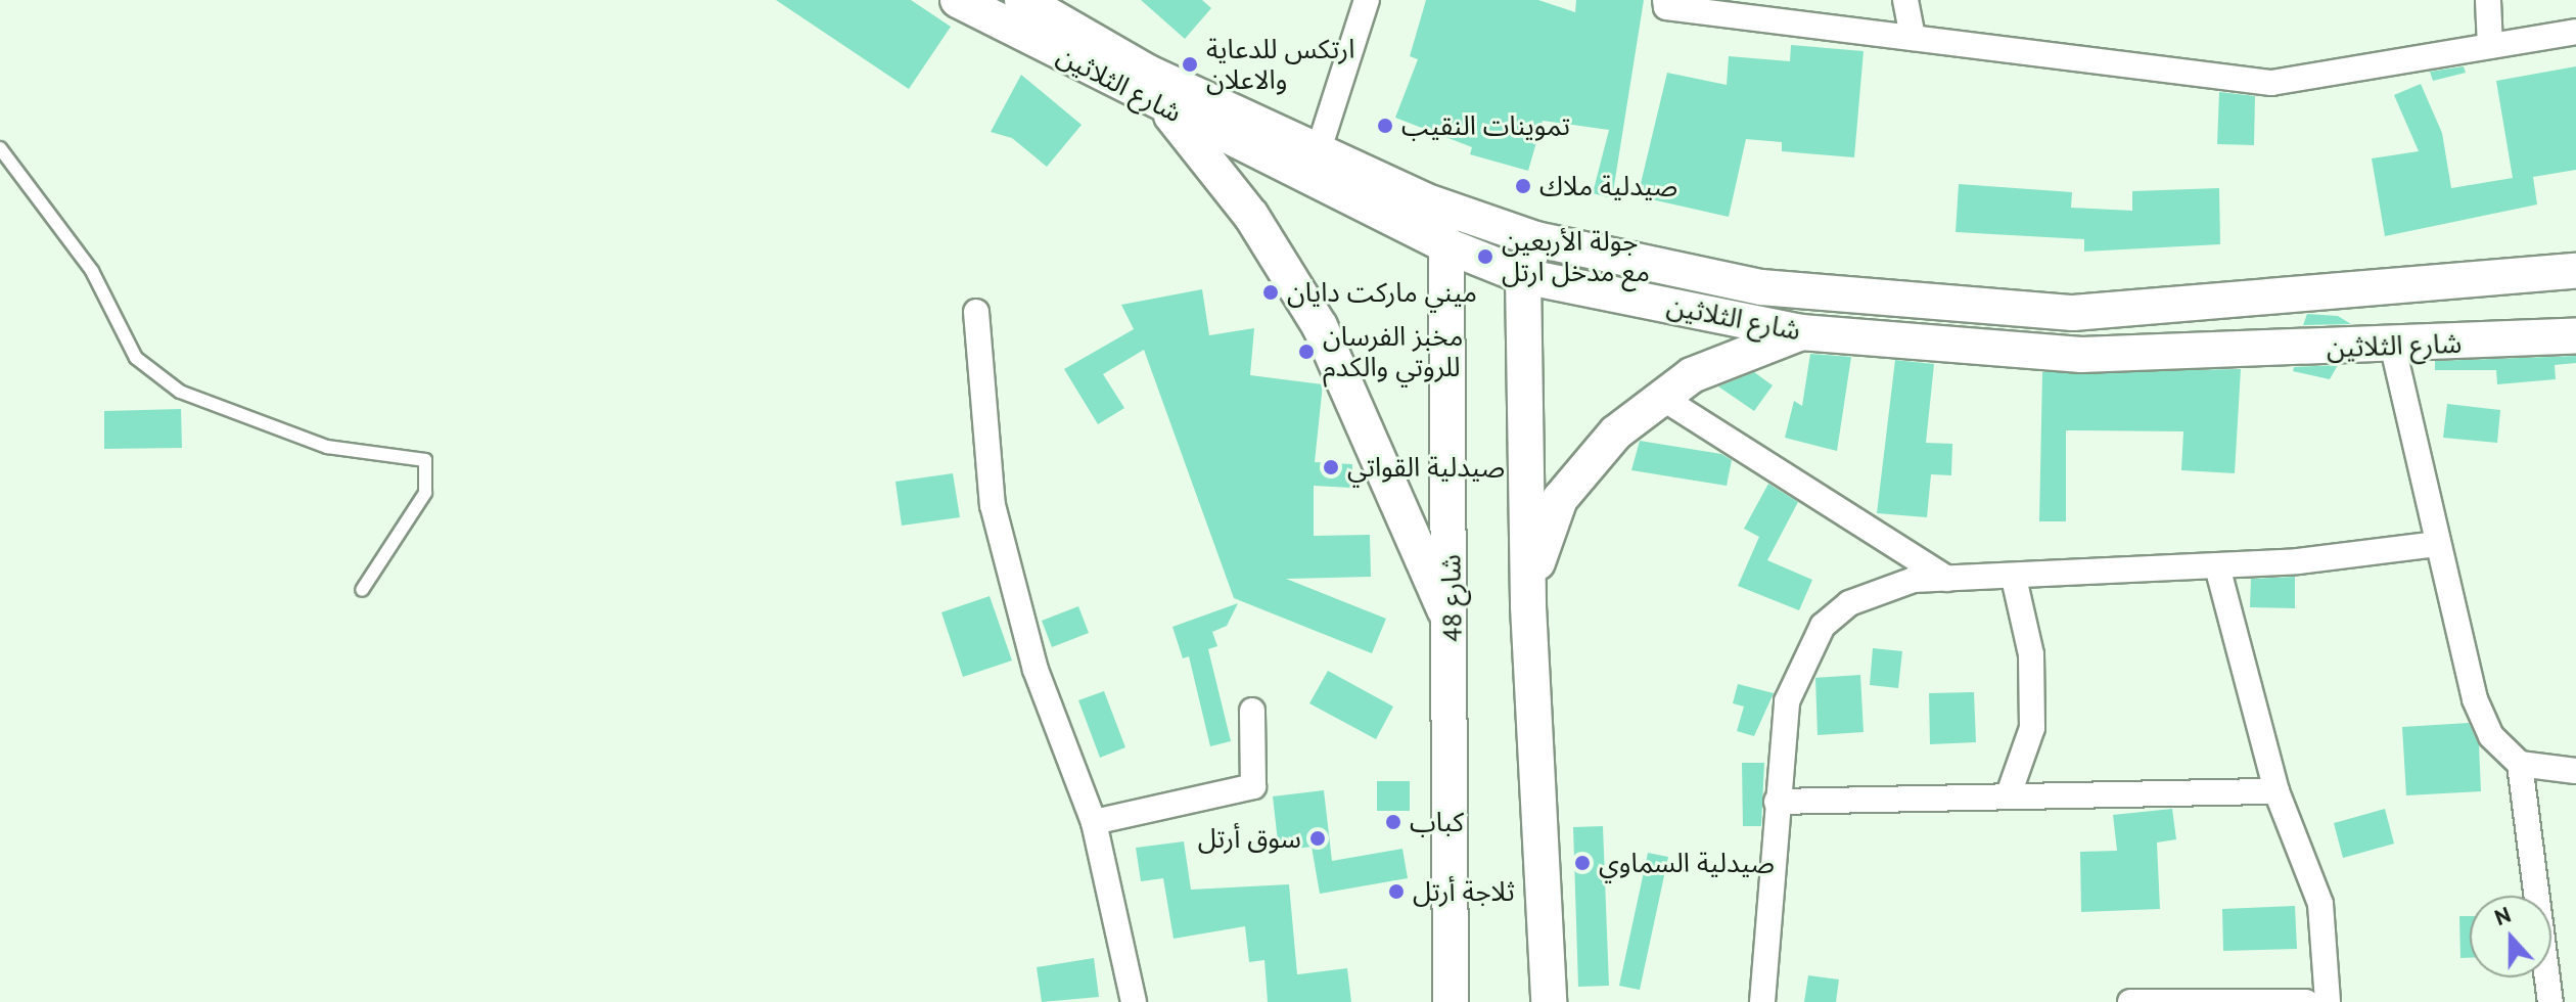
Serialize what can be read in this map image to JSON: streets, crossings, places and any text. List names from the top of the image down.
{
  "streets": {
    "main road": ["شارع الثلاثين", "شارع 48"]
  },
  "crossings": [
    ["شارع الثلاثين", "شارع 48"]
  ],
  "places": [
    "ارتكس للدعاية والاعلان",
    "تموينات النقيب",
    "صيدلية ملاك",
    "جولة الأربعين مع مدخل ارتل",
    "ميني ماركت دايان",
    "مخبز الفرسان للروتي والكدم",
    "صيدلية القواتي",
    "كباب",
    "سوق أرتل",
    "صيدلية السماوي",
    "ثلاجة أرتل"
  ],
  "north": "top"
}
